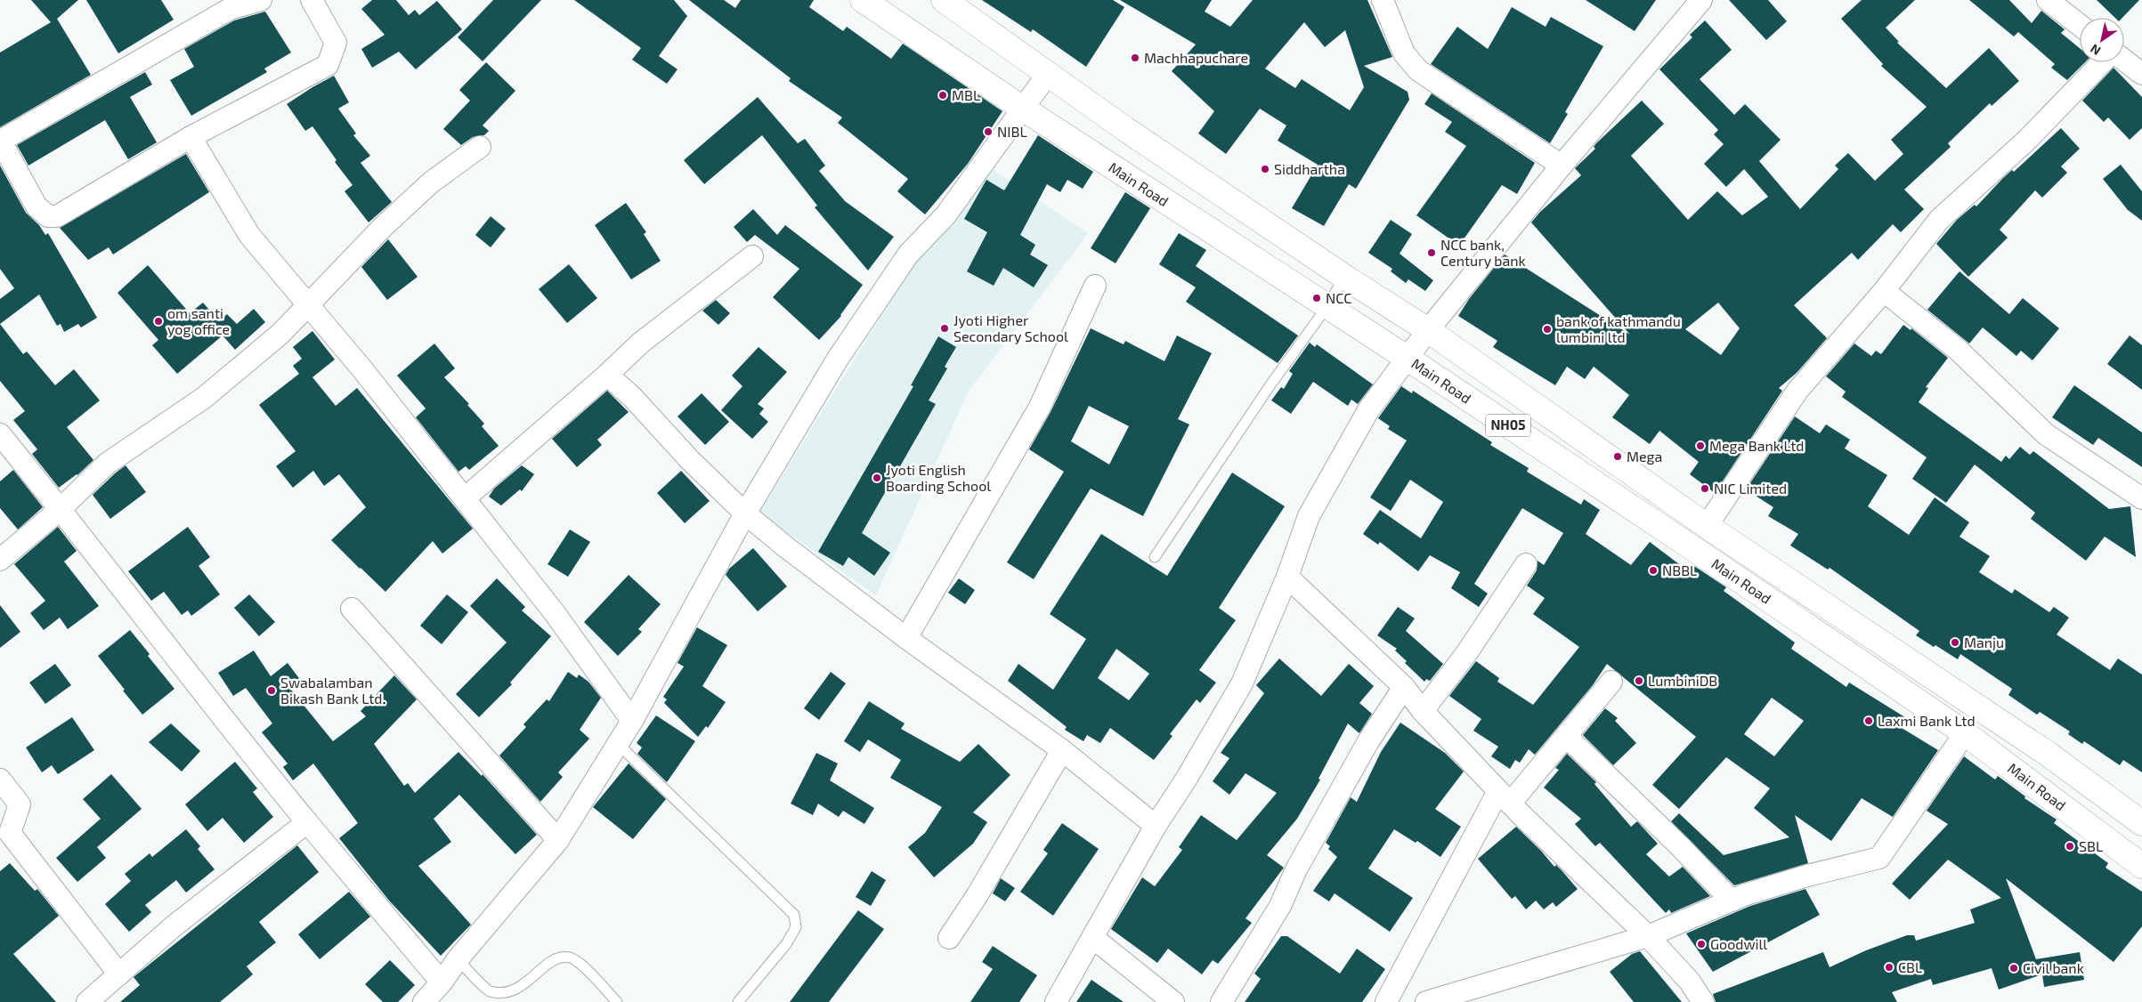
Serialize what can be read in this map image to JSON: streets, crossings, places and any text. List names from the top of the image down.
{
  "streets": {
    "main road": ["Main Road", "NH05"]
  },
  "places": [
    "Machhapuchare",
    "MBL",
    "NIBL",
    "Siddhartha",
    "NCC bank, Century bank",
    "NCC",
    "om santi yog office",
    "Jyoti Higher Secondary School",
    "bank of kathmandu lumbini ltd",
    "Mega Bank Ltd",
    "Mega",
    "Jyoti English Boarding School",
    "NIC Limited",
    "NBBL",
    "Manju",
    "LumbiniDB",
    "Swabalamban Bikash Bank Ltd.",
    "Laxmi Bank Ltd",
    "SBL",
    "Goodwill",
    "CBL",
    "Civil bank"
  ],
  "north": "bottom left"
}
